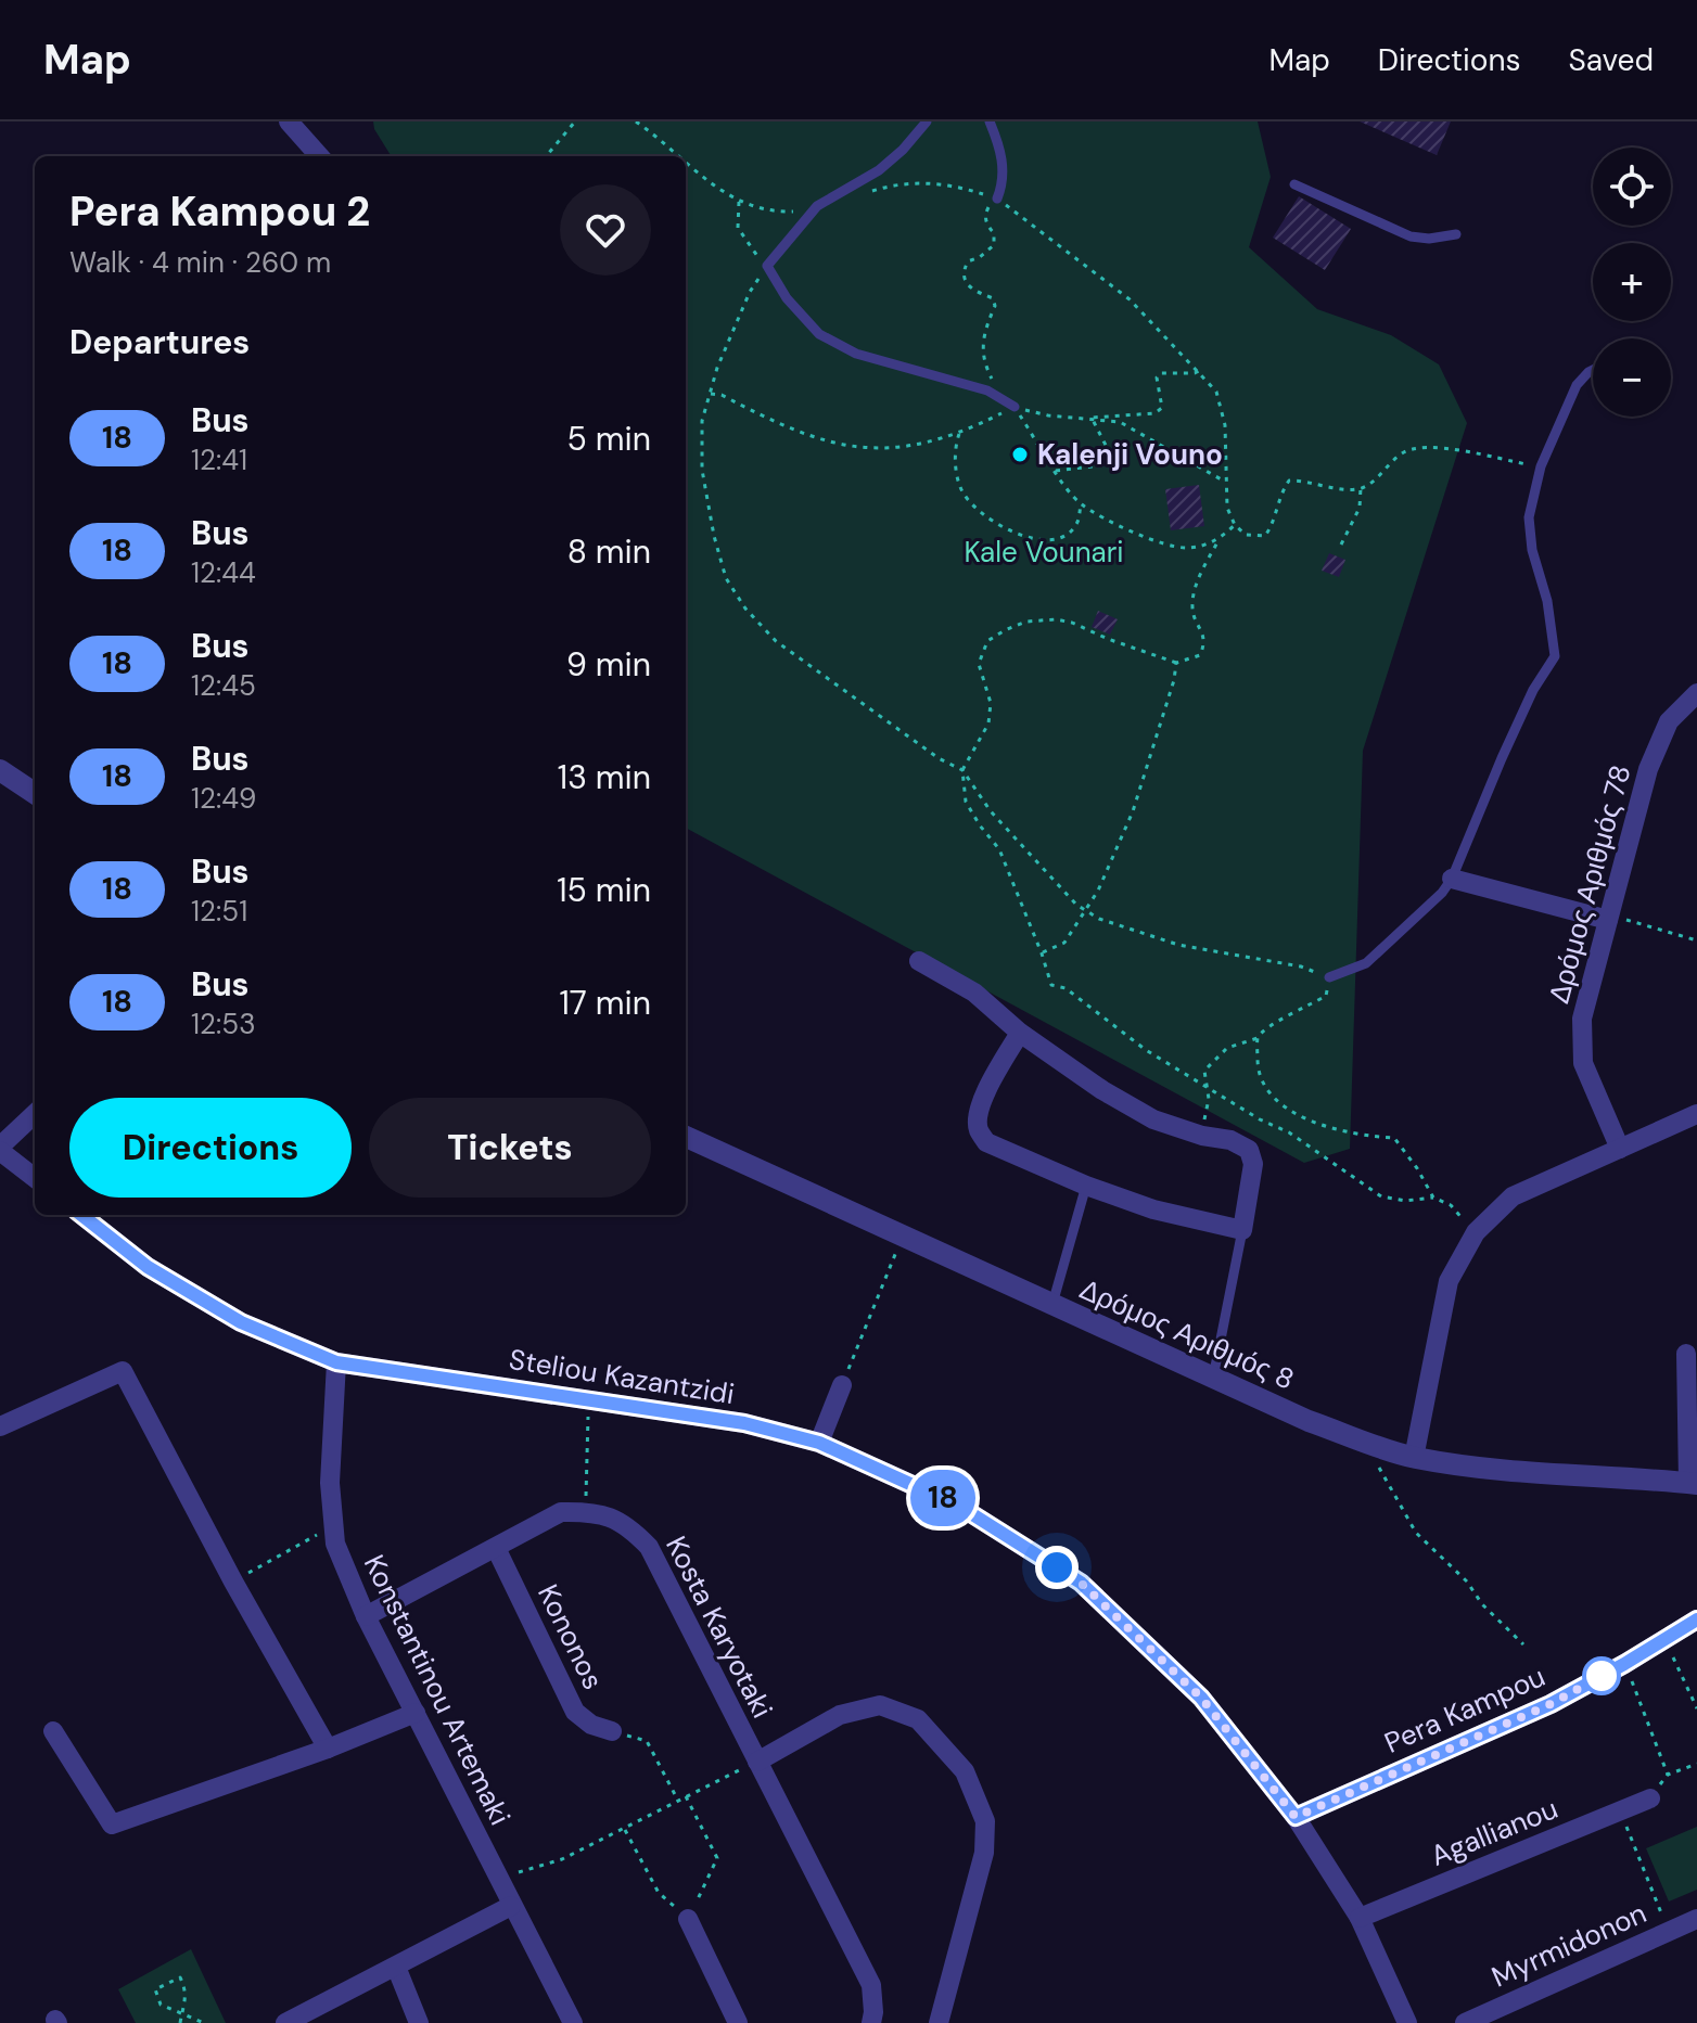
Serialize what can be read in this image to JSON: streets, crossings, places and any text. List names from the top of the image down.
{
  "streets": {
    "street": [
      "Δρόμος Αριθμός 78",
      "Δρόμος Αριθμός 8",
      "Steliou Kazantzidi",
      "Kosta Karyotaki",
      "Kononos",
      "Konstantinou Artemaki",
      "Pera Kampou",
      "Agallianou",
      "Myrmidonon"
    ]
  },
  "crossings": [
    ["Steliou Kazantzidi", "Konstantinou Artemaki"],
    ["Steliou Kazantzidi", "Pera Kampou"],
    ["Steliou Kazantzidi", "Agallianou"]
  ],
  "parks": ["Kale Vounari"],
  "places": ["Kalenji Vouno"],
  "lines": ["bus line 18"],
  "page": {
    "header": "Map",
    "nav": ["Map", "Directions", "Saved"],
    "on_map": "18",
    "map_buttons": ["+", "−"],
    "heading": [
      ["Pera Kampou 2", "Walk · 4 min · 260 m"],
      "Departures"
    ],
    "list": [
      {
        "mark": "18",
        "name": "Bus",
        "note": "12:41",
        "value": "5 min"
      },
      {
        "mark": "18",
        "name": "Bus",
        "note": "12:44",
        "value": "8 min"
      },
      {
        "mark": "18",
        "name": "Bus",
        "note": "12:45",
        "value": "9 min"
      },
      {
        "mark": "18",
        "name": "Bus",
        "note": "12:49",
        "value": "13 min"
      },
      {
        "mark": "18",
        "name": "Bus",
        "note": "12:51",
        "value": "15 min"
      },
      {
        "mark": "18",
        "name": "Bus",
        "note": "12:53",
        "value": "17 min"
      }
    ],
    "buttons": ["Directions", "Tickets"]
  }
}
